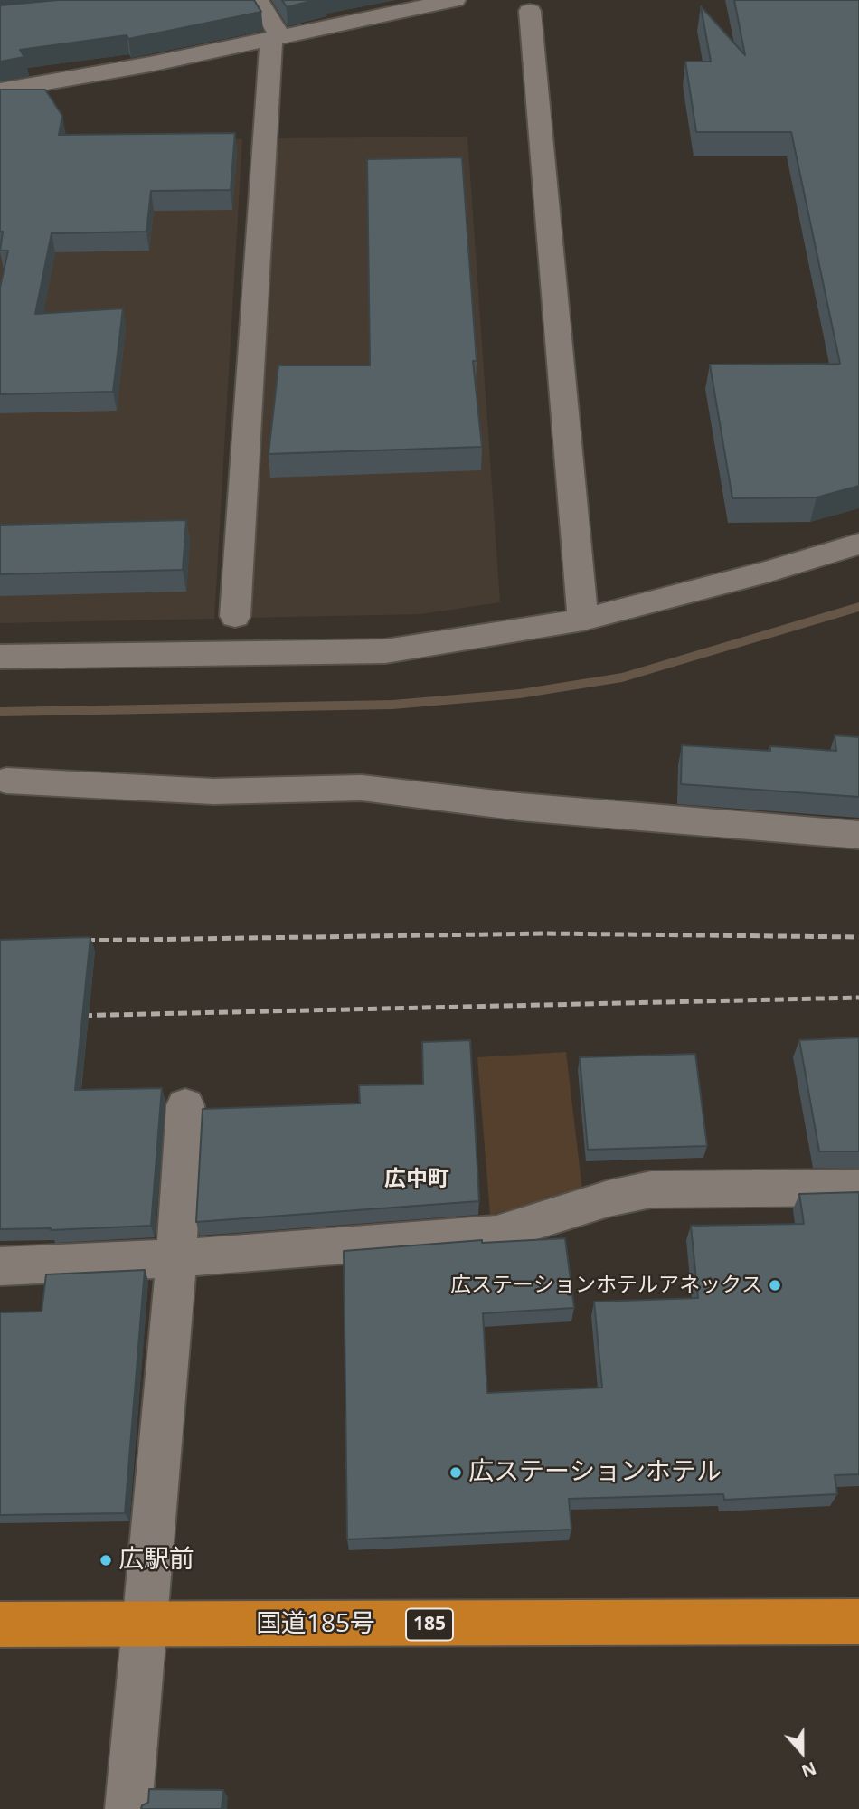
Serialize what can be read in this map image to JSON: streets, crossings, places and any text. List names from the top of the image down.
{
  "streets": {
    "highway": ["国道185号", "185"]
  },
  "districts": ["広中町"],
  "places": ["広ステーションホテルアネックス", "広ステーションホテル", "広駅前"],
  "north": "bottom"
}
